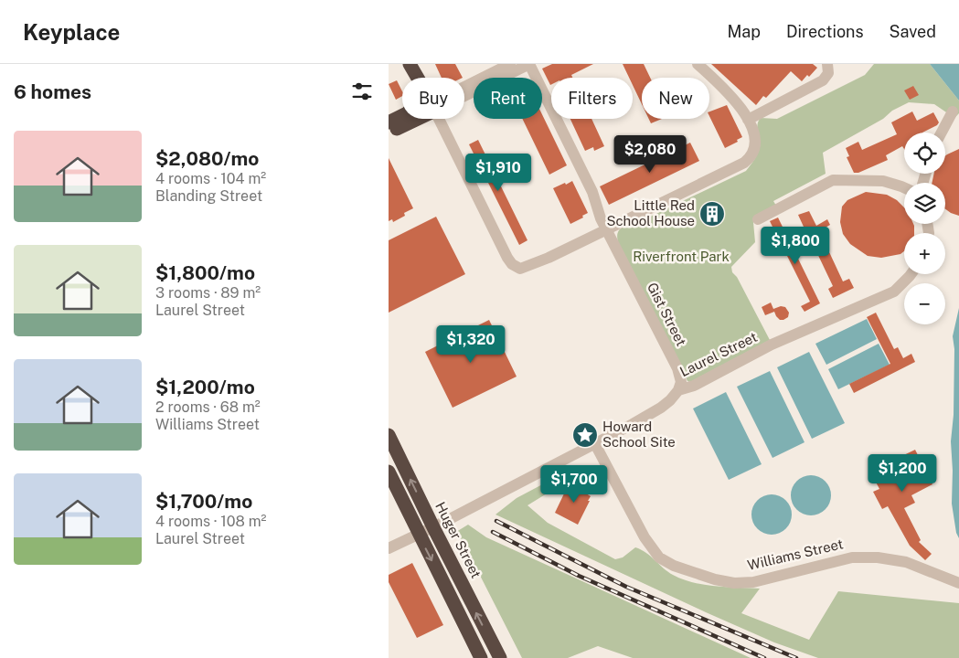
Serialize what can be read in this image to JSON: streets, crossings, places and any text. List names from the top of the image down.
{
  "streets": {
    "highway": ["Huger Street"],
    "street": ["Gist Street", "Laurel Street", "Williams Street"]
  },
  "crossings": [
    ["Gist Street", "Laurel Street"],
    ["Laurel Street", "Huger Street"],
    ["Laurel Street", "Williams Street"]
  ],
  "parks": ["Riverfront Park"],
  "places": {
    "building": ["Little Red School House"],
    "place": ["Howard School Site"]
  },
  "page": {
    "header": "Keyplace",
    "nav": ["Map", "Directions", "Saved"],
    "heading": "6 homes",
    "chip": [
      "Buy",
      "Rent",
      "Filters",
      "New"
    ],
    "list": [
      {
        "name": "$2,080/mo",
        "note": "4 rooms · 104 m² · Blanding Street"
      },
      {
        "name": "$1,800/mo",
        "note": "3 rooms · 89 m² · Laurel Street"
      },
      {
        "name": "$1,200/mo",
        "note": "2 rooms · 68 m² · Williams Street"
      },
      {
        "name": "$1,700/mo",
        "note": "4 rooms · 108 m² · Laurel Street"
      }
    ],
    "map_buttons": ["+", "−"],
    "price": [
      "$2,080",
      "$1,910",
      "$1,800",
      "$1,320",
      "$1,200",
      "$1,700"
    ]
  }
}
